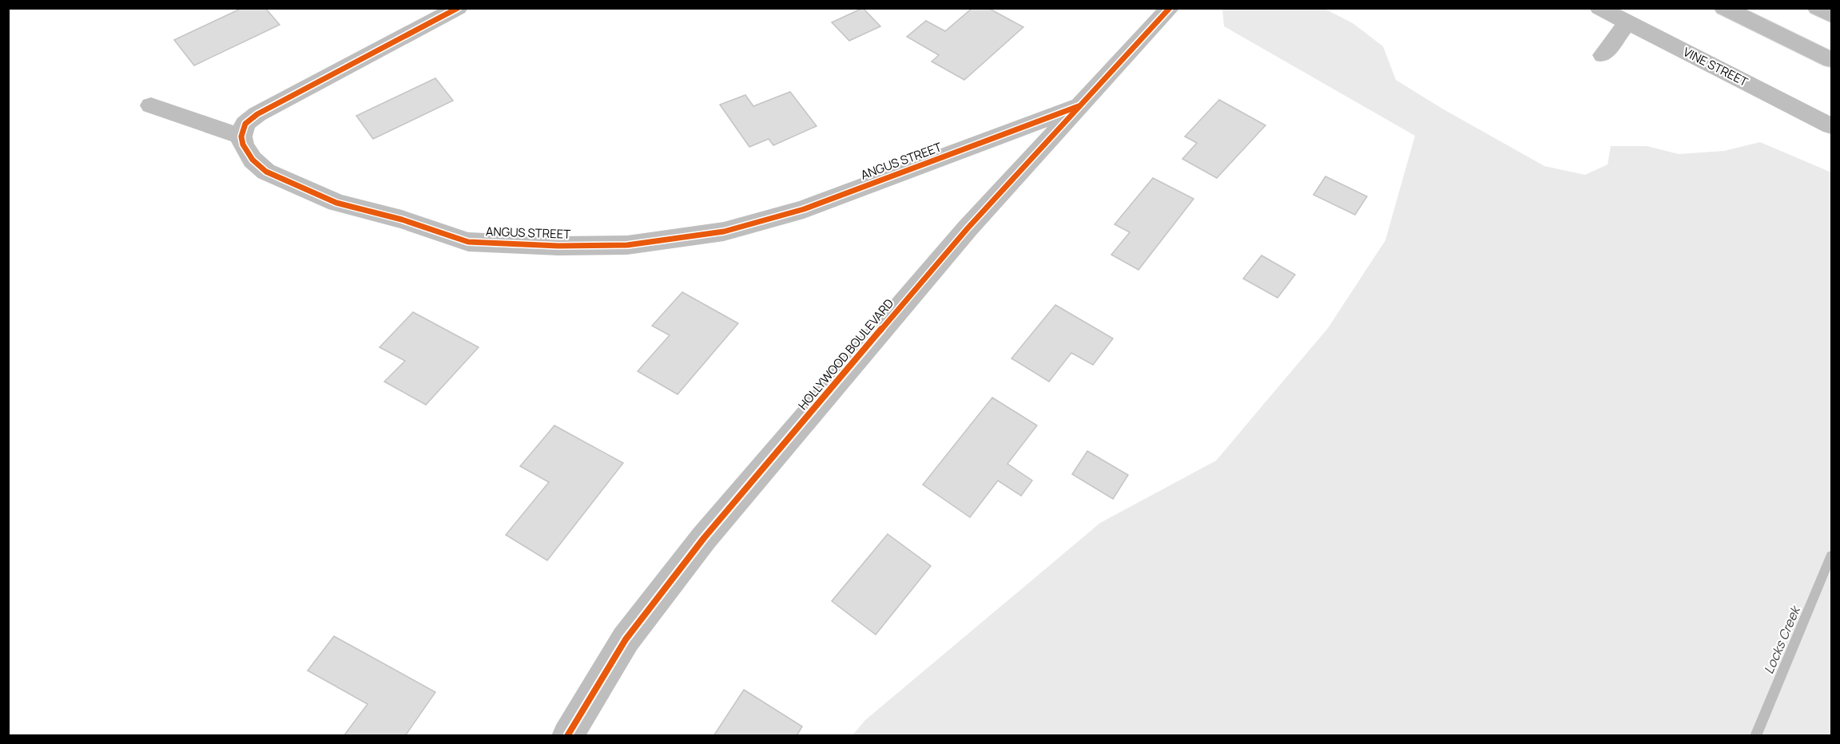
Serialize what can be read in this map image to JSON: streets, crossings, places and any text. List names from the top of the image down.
{
  "streets": {
    "street": ["VINE STREET", "ANGUS STREET", "HOLLYWOOD BOULEVARD"]
  },
  "crossings": [
    ["ANGUS STREET", "HOLLYWOOD BOULEVARD"]
  ],
  "water": ["Locks Creek"]
}
